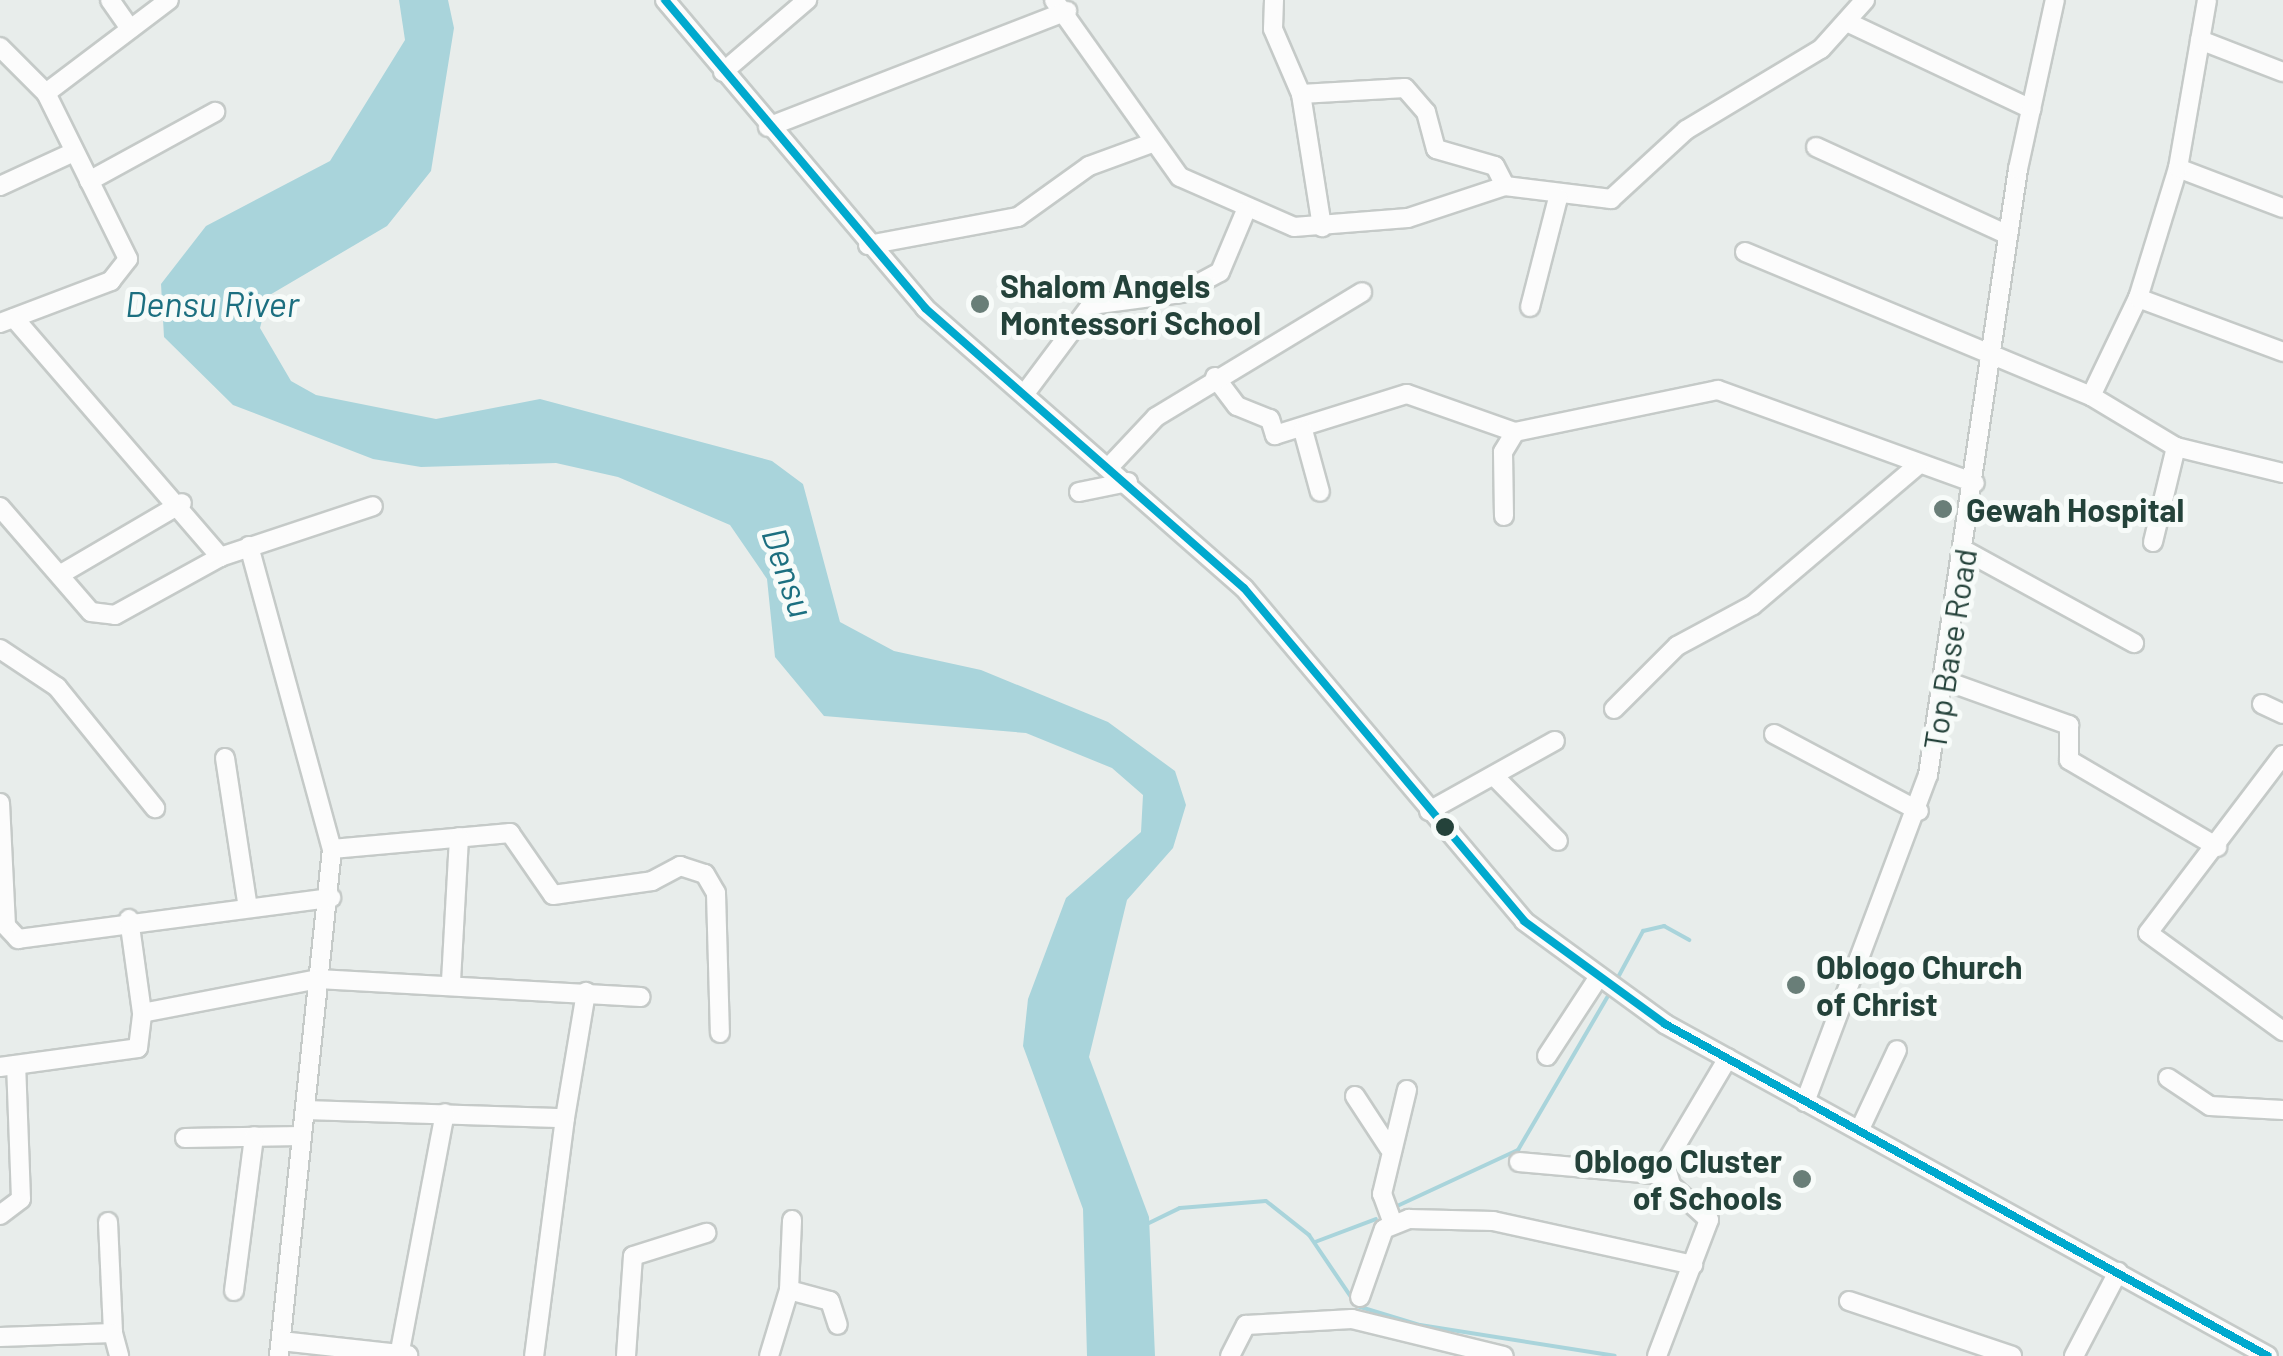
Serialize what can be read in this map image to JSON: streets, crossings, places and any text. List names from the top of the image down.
{
  "streets": {
    "street": ["Top Base Road"]
  },
  "water": ["Densu River", "Densu"],
  "places": [
    "Shalom Angels Montessori School",
    "Gewah Hospital",
    "Oblogo Church of Christ",
    "Oblogo Cluster of Schools"
  ]
}
